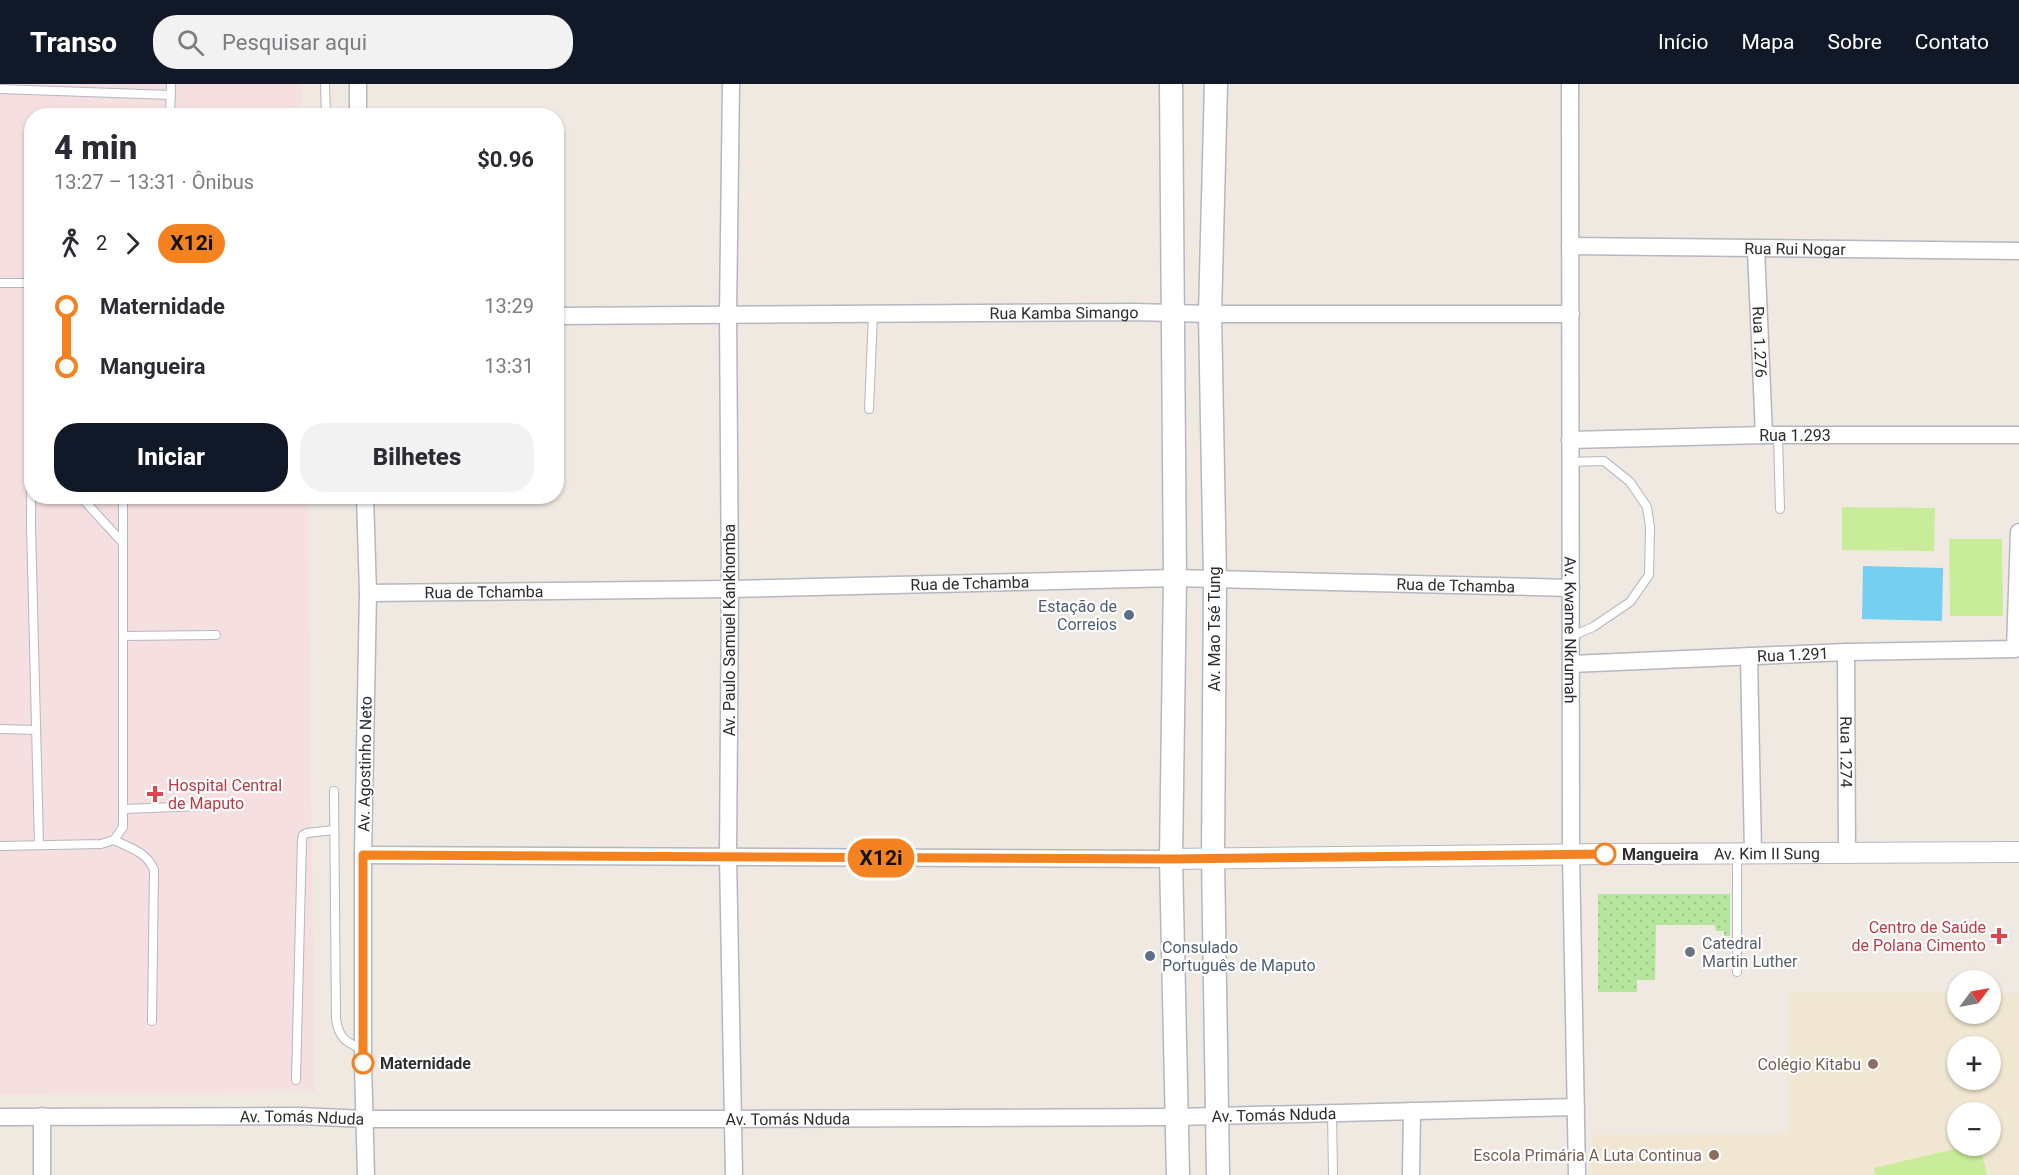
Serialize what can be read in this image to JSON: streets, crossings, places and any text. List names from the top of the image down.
{
  "streets": {
    "main road": ["Av. Mao Tsé Tung"],
    "street": [
      "Rua Rui Nogar",
      "Rua Kamba Simango",
      "Rua 1.276",
      "Rua 1.293",
      "Rua de Tchamba",
      "Av. Paulo Samuel Kankhomba",
      "Av. Kwame Nkrumah",
      "Rua 1.291",
      "Rua 1.274",
      "Av. Agostinho Neto",
      "Av. Kim II Sung",
      "Av. Tomás Nduda"
    ]
  },
  "crossings": [
    ["Rua Rui Nogar", "Rua 1.276"],
    ["Rua Rui Nogar", "Av. Kwame Nkrumah"],
    ["Rua Kamba Simango", "Av. Mao Tsé Tung"],
    ["Rua Kamba Simango", "Av. Paulo Samuel Kankhomba"],
    ["Rua Kamba Simango", "Av. Kwame Nkrumah"],
    ["Rua 1.276", "Rua 1.293"],
    ["Rua 1.293", "Av. Kwame Nkrumah"],
    ["Rua de Tchamba", "Av. Mao Tsé Tung"],
    ["Rua de Tchamba", "Av. Paulo Samuel Kankhomba"],
    ["Rua de Tchamba", "Av. Kwame Nkrumah"],
    ["Rua de Tchamba", "Av. Agostinho Neto"],
    ["Av. Mao Tsé Tung", "Av. Kim II Sung"],
    ["Av. Mao Tsé Tung", "Av. Tomás Nduda"],
    ["Av. Paulo Samuel Kankhomba", "Av. Kim II Sung"],
    ["Av. Paulo Samuel Kankhomba", "Av. Tomás Nduda"],
    ["Av. Kwame Nkrumah", "Rua 1.291"],
    ["Av. Kwame Nkrumah", "Av. Kim II Sung"],
    ["Av. Kwame Nkrumah", "Av. Tomás Nduda"],
    ["Rua 1.291", "Rua 1.274"],
    ["Rua 1.274", "Av. Kim II Sung"],
    ["Av. Agostinho Neto", "Av. Kim II Sung"],
    ["Av. Agostinho Neto", "Av. Tomás Nduda"]
  ],
  "places": {
    "other": [
      "Estação de Correios",
      "Mangueira",
      "Catedral Martin Luther",
      "Consulado Português de Maputo",
      "Maternidade",
      "Colégio Kitabu",
      "Escola Primária A Luta Continua"
    ],
    "health": ["Hospital Central de Maputo", "Centro de Saúde de Polana Cimento"]
  },
  "lines": ["bus line X12i"],
  "north": "top right",
  "page": {
    "header": "Transo",
    "search": "Pesquisar aqui",
    "nav": [
      "Início",
      "Mapa",
      "Sobre",
      "Contato"
    ],
    "on_map": "X12i",
    "heading": ["4 min", "13:27 – 13:31 · Ônibus", "$0.96"],
    "legs": ["2", "X12i"],
    "list": [
      {
        "name": "Maternidade",
        "value": "13:29"
      },
      {
        "name": "Mangueira",
        "value": "13:31"
      }
    ],
    "buttons": ["Iniciar", "Bilhetes"],
    "map_buttons": ["+", "−"]
  }
}
